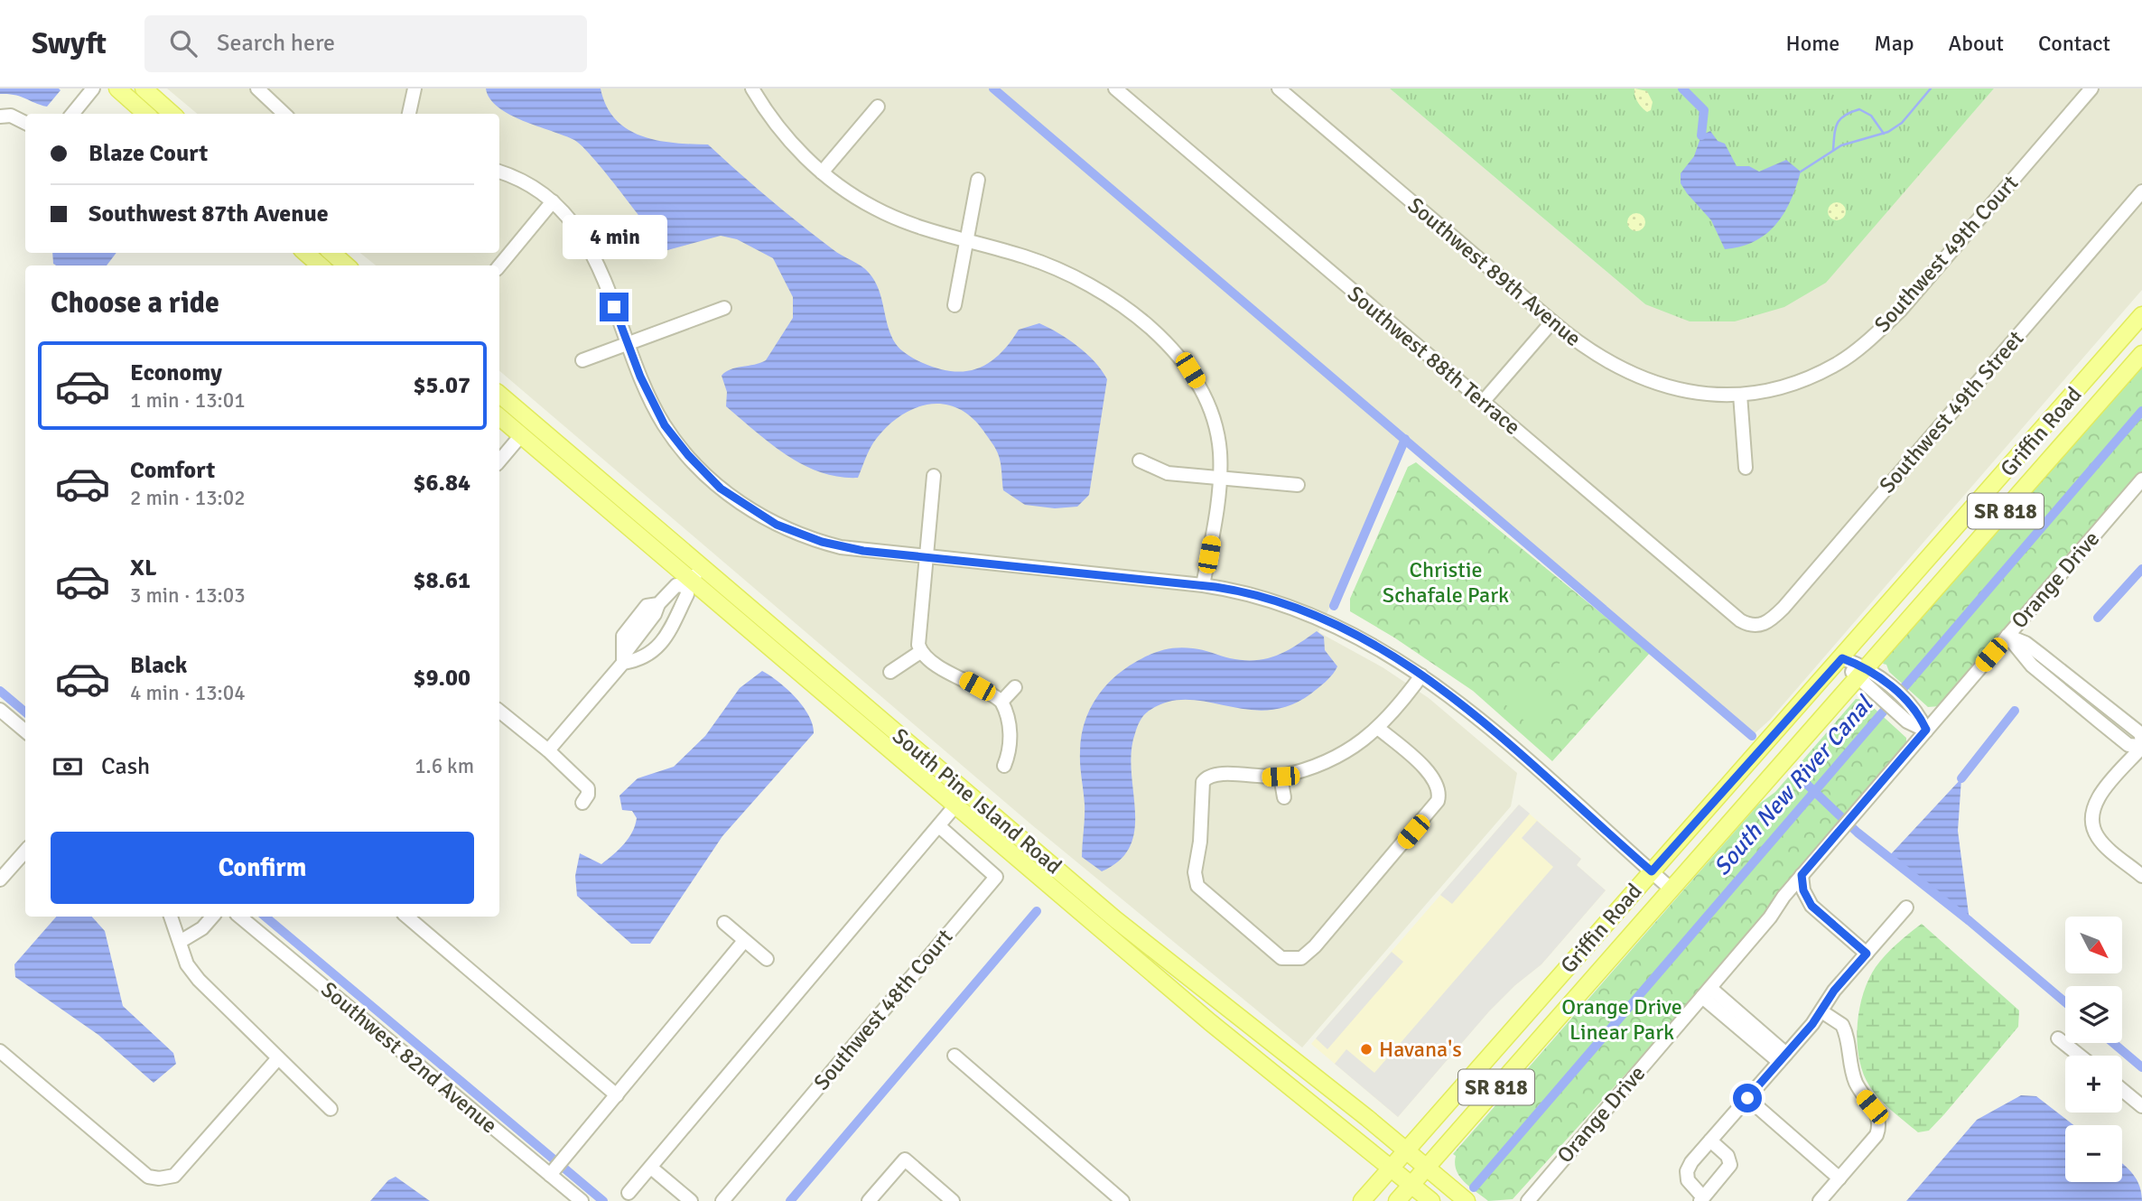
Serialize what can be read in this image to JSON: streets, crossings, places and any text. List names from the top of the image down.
{
  "streets": {
    "main road": ["Griffin Road", "SR 818", "South Pine Island Road"],
    "street": [
      "Southwest 49th Court",
      "Southwest 89th Avenue",
      "Southwest 88th Terrace",
      "Southwest 49th Street",
      "Orange Drive",
      "Southwest 48th Court",
      "Southwest 82nd Avenue"
    ]
  },
  "crossings": [
    ["Southwest 49th Court", "Southwest 89th Avenue"],
    ["Southwest 88th Terrace", "Southwest 49th Street"],
    ["Griffin Road", "South Pine Island Road"]
  ],
  "water": ["South New River Canal"],
  "parks": ["Christie Schafale Park", "Orange Drive Linear Park"],
  "places": ["Havana's"],
  "north": "bottom right",
  "page": {
    "header": "Swyft",
    "search": "Search here",
    "nav": [
      "Home",
      "Map",
      "About",
      "Contact"
    ],
    "banner": ["Blaze Court", "Southwest 87th Avenue"],
    "bubble": "4 min",
    "heading": "Choose a ride",
    "list": [
      {
        "name": "Economy",
        "note": "1 min · 13:01",
        "value": "$5.07"
      },
      {
        "name": "Comfort",
        "note": "2 min · 13:02",
        "value": "$6.84"
      },
      {
        "name": "XL",
        "note": "3 min · 13:03",
        "value": "$8.61"
      },
      {
        "name": "Black",
        "note": "4 min · 13:04",
        "value": "$9.00"
      }
    ],
    "pay": ["Cash", "1.6 km"],
    "buttons": "Confirm",
    "map_buttons": ["+", "−"]
  }
}
